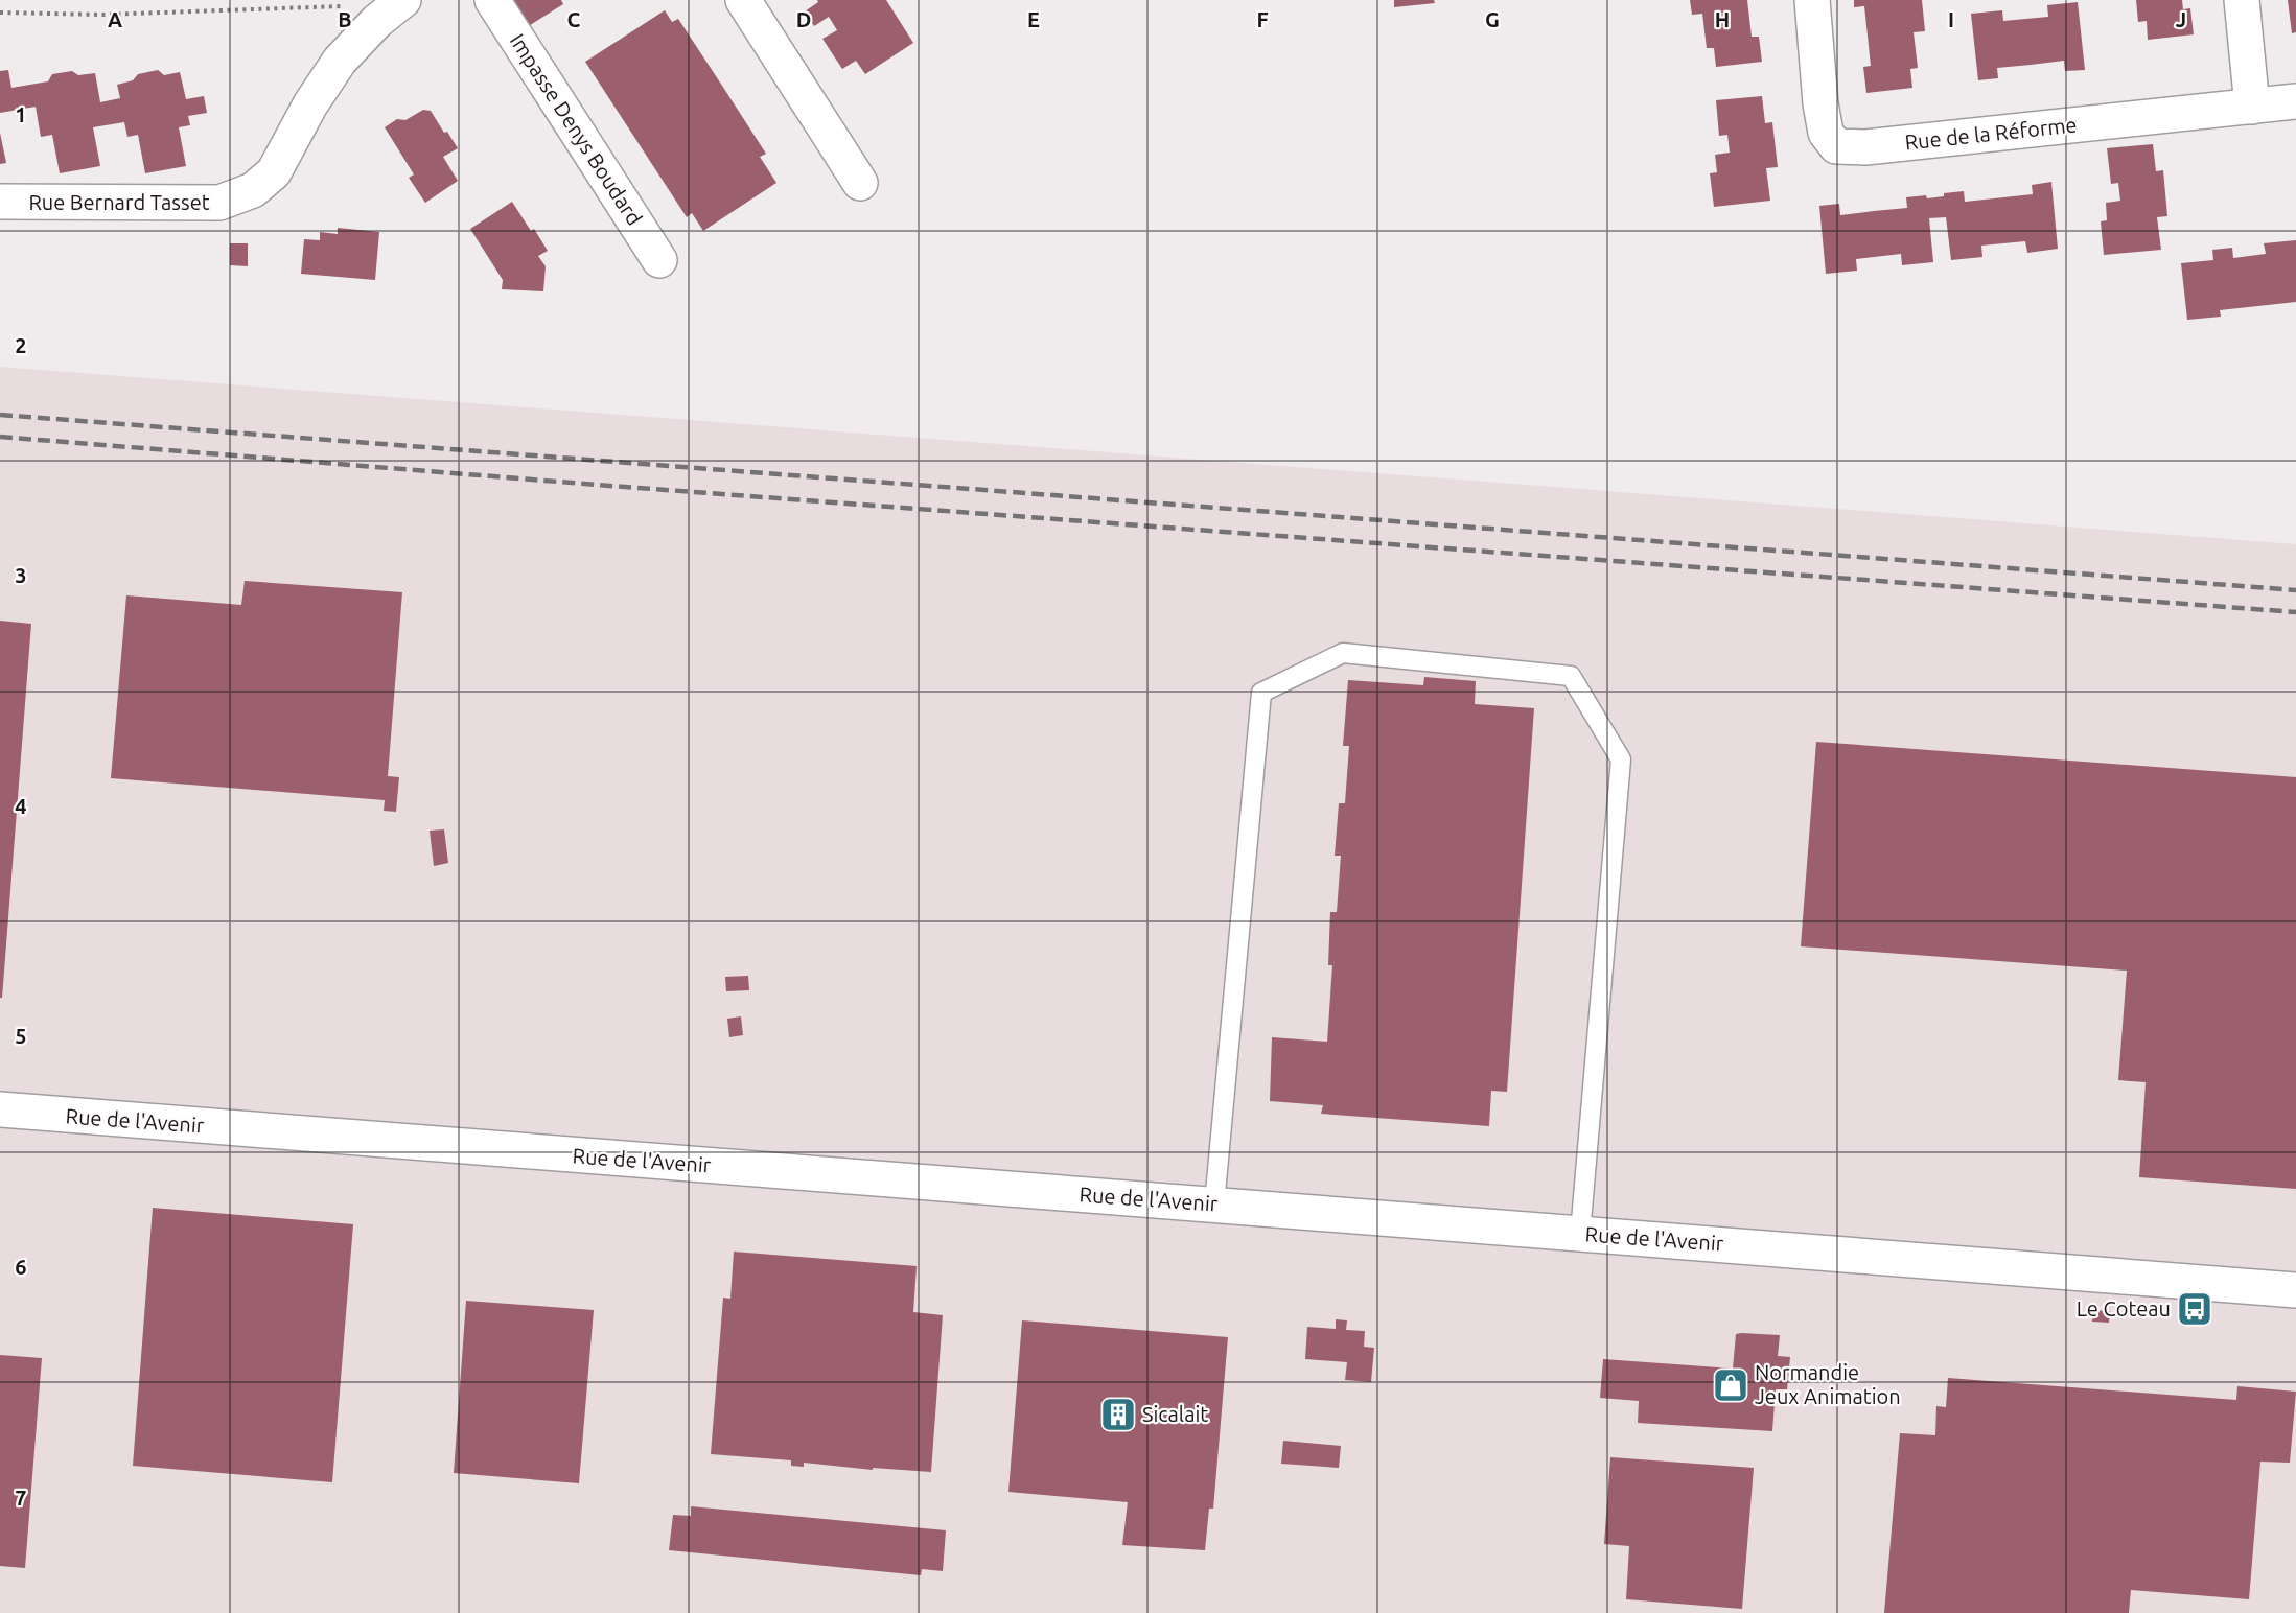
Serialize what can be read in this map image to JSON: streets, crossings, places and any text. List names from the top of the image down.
{
  "streets": {
    "street": [
      "Impasse Denys Boudard",
      "Rue de la Réforme",
      "Rue Bernard Tasset",
      "Rue de l'Avenir"
    ]
  },
  "places": {
    "bus stop": ["Le Coteau"],
    "shop": ["Normandie Jeux Animation"],
    "building": ["Sicalait"]
  },
  "grid": {
    "columns": [
      "A",
      "B",
      "C",
      "D",
      "E",
      "F",
      "G",
      "H",
      "I",
      "J"
    ],
    "rows": [
      "1",
      "2",
      "3",
      "4",
      "5",
      "6",
      "7"
    ]
  }
}
